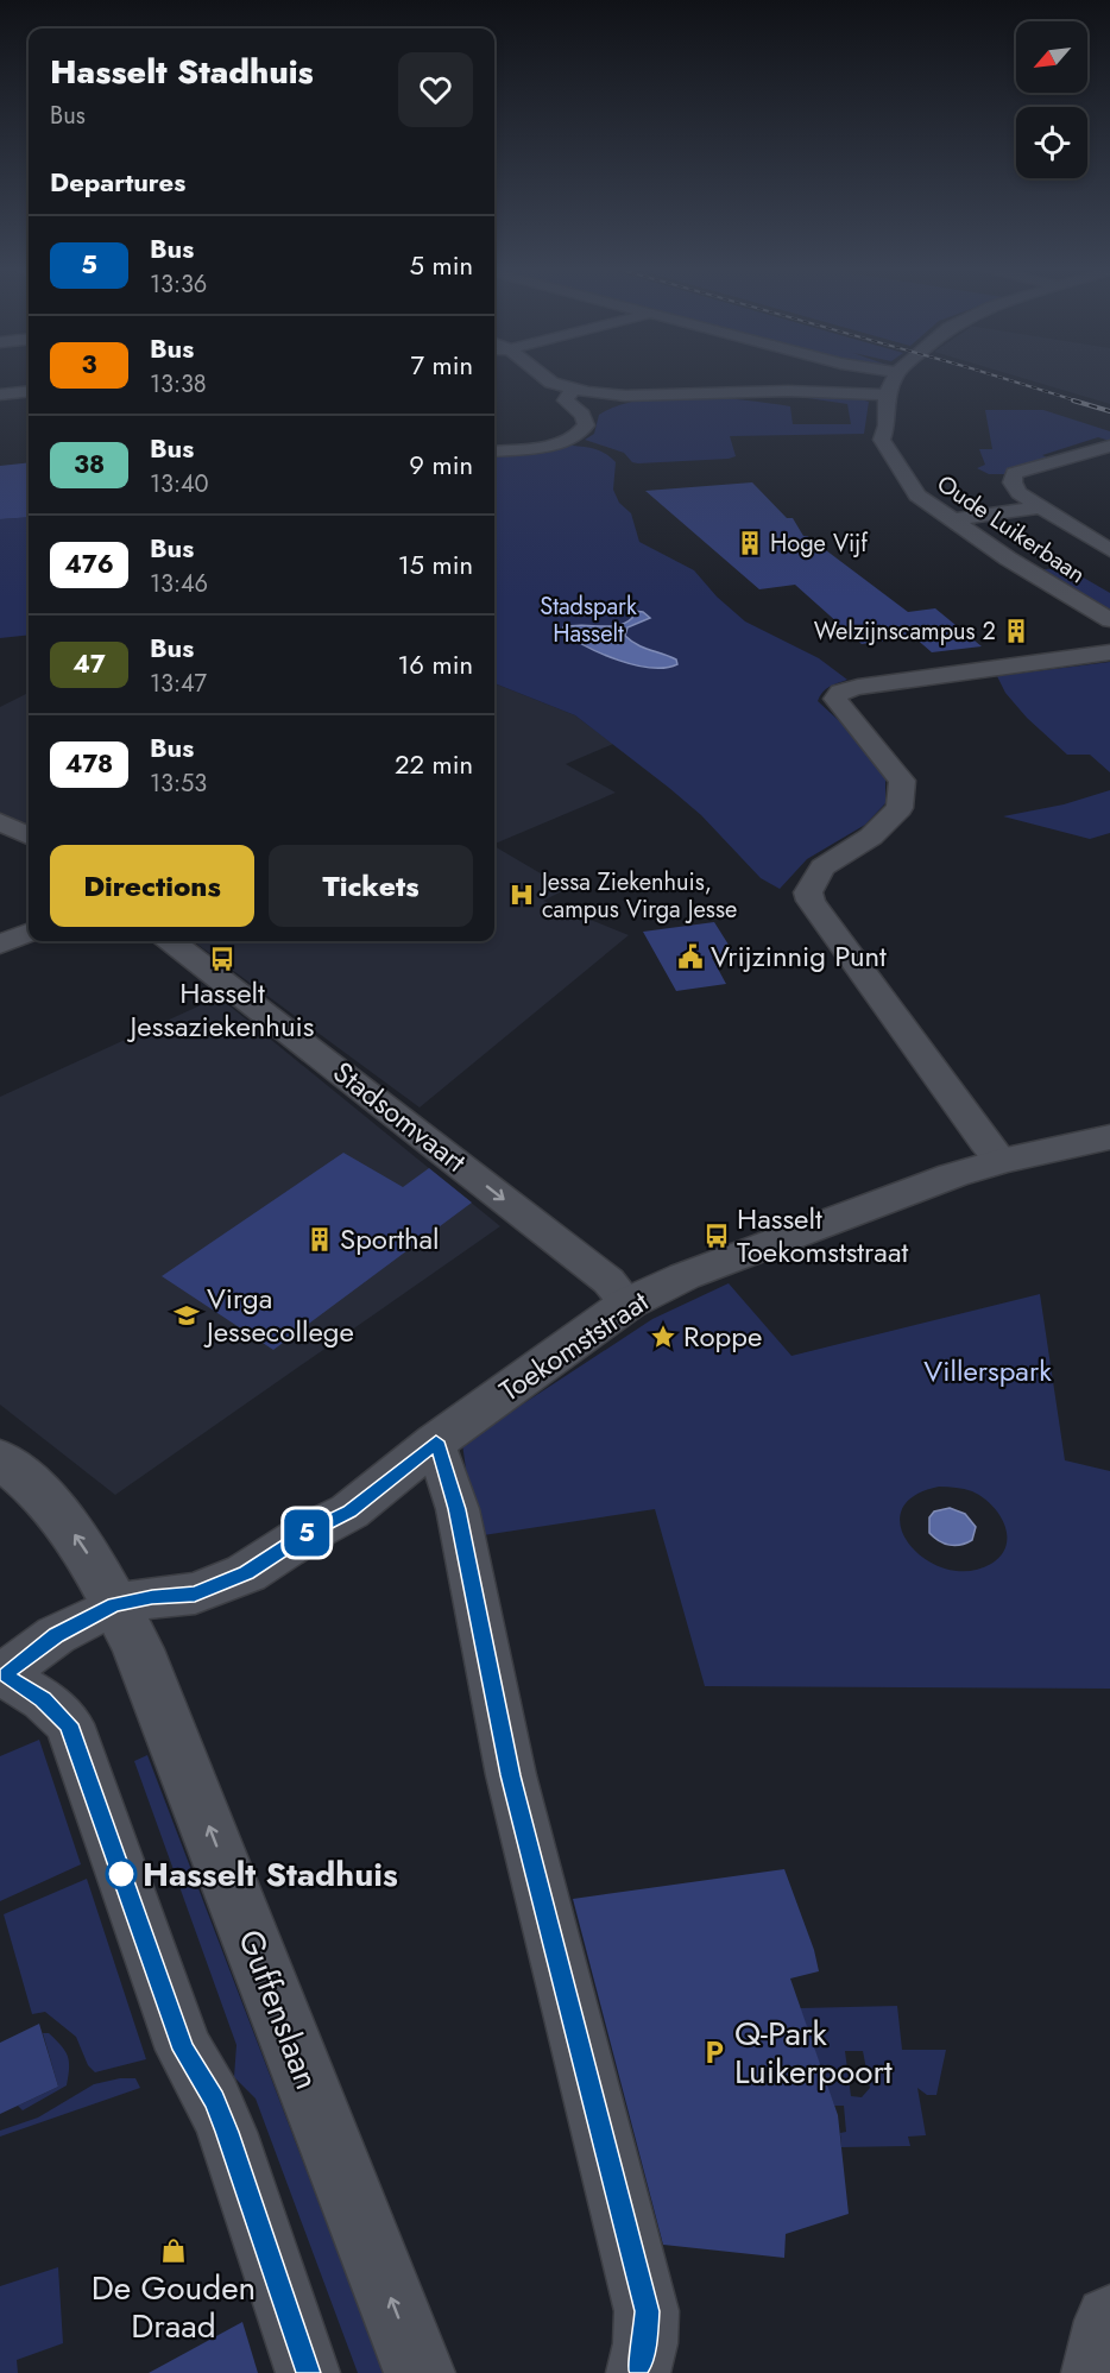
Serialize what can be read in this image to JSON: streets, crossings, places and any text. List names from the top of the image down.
{
  "streets": {
    "main road": ["Toekomststraat", "Guffenslaan"],
    "street": ["Oude Luikerbaan", "Stadsomvaart"]
  },
  "crossings": [
    ["Stadsomvaart", "Toekomststraat"],
    ["Toekomststraat", "Guffenslaan"]
  ],
  "one_way": ["Stadsomvaart", "Guffenslaan"],
  "parks": ["Stadspark Hasselt", "Villerspark"],
  "places": {
    "building": ["Hoge Vijf", "Welzijnscampus 2", "Sporthal"],
    "hospital": ["Jessa Ziekenhuis, campus Virga Jesse"],
    "public building": ["Vrijzinnig Punt"],
    "bus stop": ["Hasselt Jessaziekenhuis", "Hasselt Toekomststraat"],
    "school or university": ["Virga Jessecollege"],
    "place": ["Roppe"],
    "other": ["Hasselt Stadhuis"],
    "parking": ["Q-Park Luikerpoort"],
    "shop": ["De Gouden Draad"]
  },
  "lines": ["bus line 5"],
  "north": "bottom left",
  "page": {
    "on_map": "5",
    "heading": [
      ["Hasselt Stadhuis", "Bus"],
      "Departures"
    ],
    "list": [
      {
        "mark": "5",
        "name": "Bus",
        "note": "13:36",
        "value": "5 min"
      },
      {
        "mark": "3",
        "name": "Bus",
        "note": "13:38",
        "value": "7 min"
      },
      {
        "mark": "38",
        "name": "Bus",
        "note": "13:40",
        "value": "9 min"
      },
      {
        "mark": "476",
        "name": "Bus",
        "note": "13:46",
        "value": "15 min"
      },
      {
        "mark": "47",
        "name": "Bus",
        "note": "13:47",
        "value": "16 min"
      },
      {
        "mark": "478",
        "name": "Bus",
        "note": "13:53",
        "value": "22 min"
      }
    ],
    "buttons": ["Directions", "Tickets"]
  }
}
